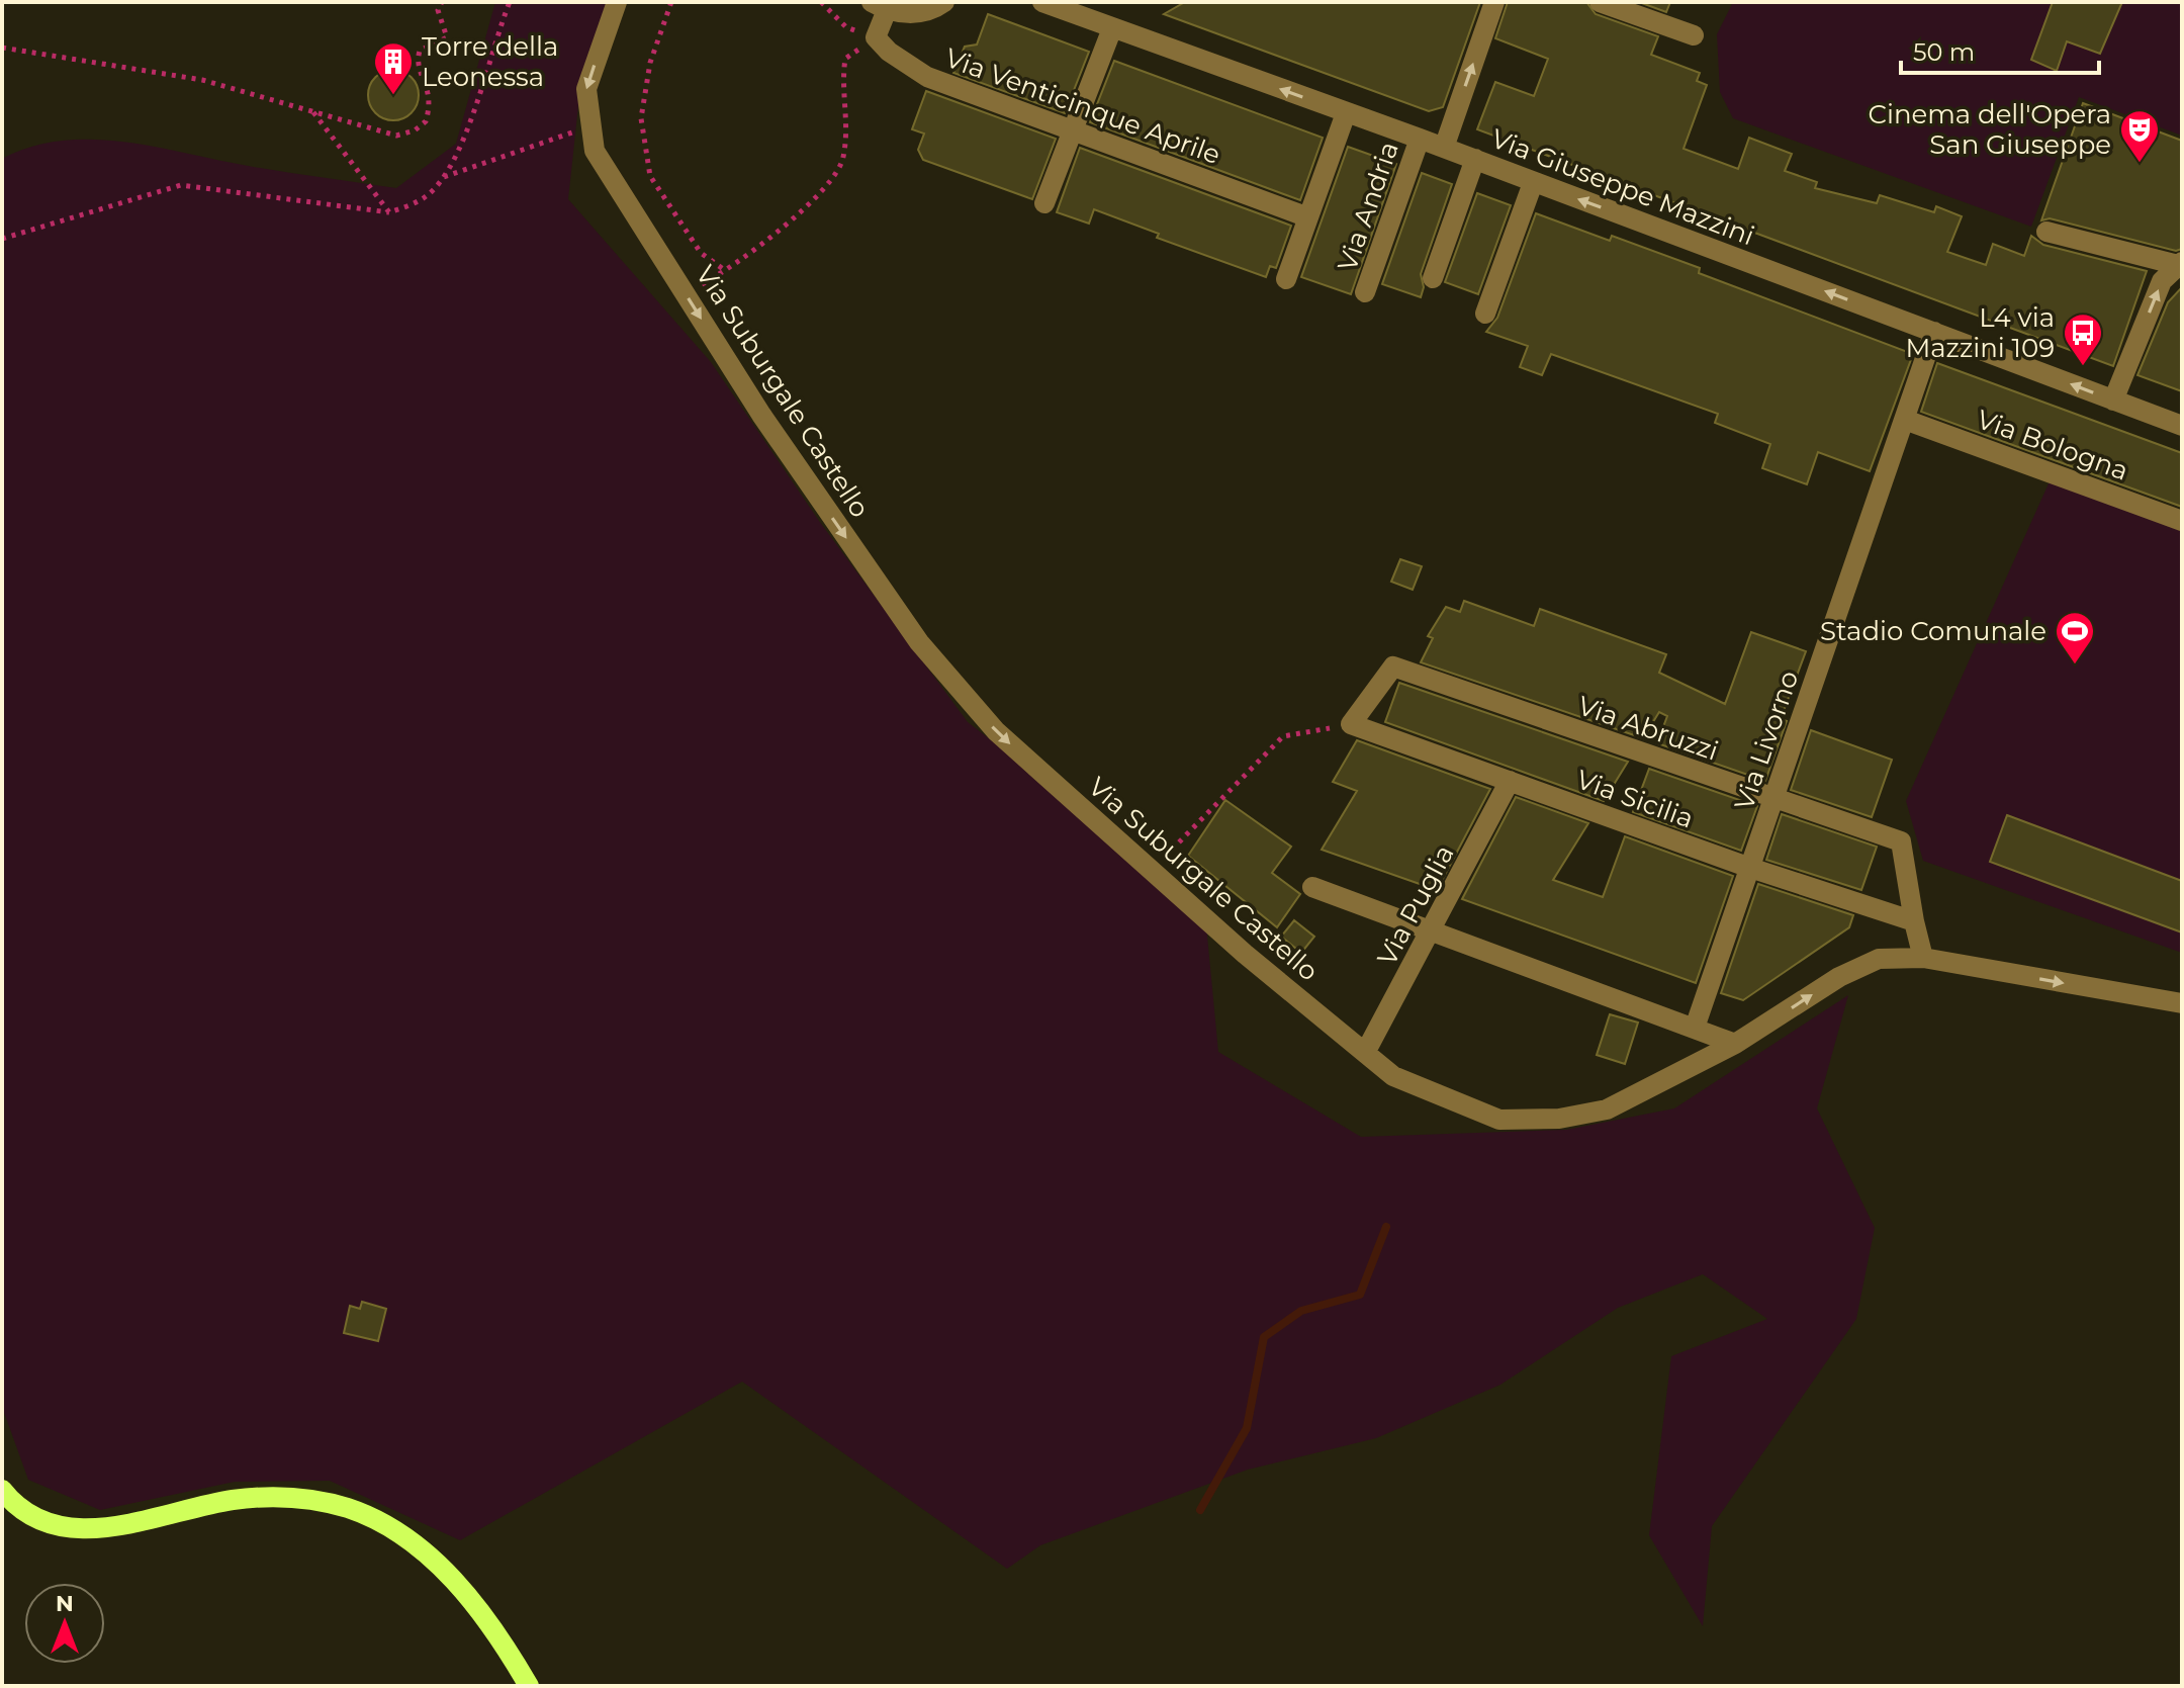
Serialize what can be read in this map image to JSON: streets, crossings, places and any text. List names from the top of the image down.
{
  "streets": {
    "street": [
      "Via Venticinque Aprile",
      "Via Giuseppe Mazzini",
      "Via Andria",
      "Via Suburgale Castello",
      "Via Bologna",
      "Via Abruzzi",
      "Via Livorno",
      "Via Sicilia",
      "Via Puglia"
    ]
  },
  "crossings": [
    ["Via Giuseppe Mazzini", "Via Andria"],
    ["Via Giuseppe Mazzini", "Via Livorno"],
    ["Via Suburgale Castello", "Via Puglia"],
    ["Via Bologna", "Via Livorno"],
    ["Via Abruzzi", "Via Livorno"],
    ["Via Abruzzi", "Via Sicilia"],
    ["Via Livorno", "Via Sicilia"],
    ["Via Sicilia", "Via Puglia"]
  ],
  "one_way": ["Via Giuseppe Mazzini", "Via Suburgale Castello"],
  "places": {
    "building": ["Torre della Leonessa"],
    "theatre": ["Cinema dell'Opera San Giuseppe"],
    "bus stop": ["L4 via Mazzini 109"],
    "sports": ["Stadio Comunale"]
  },
  "scale_bar": "50 m",
  "north": "top"
}
